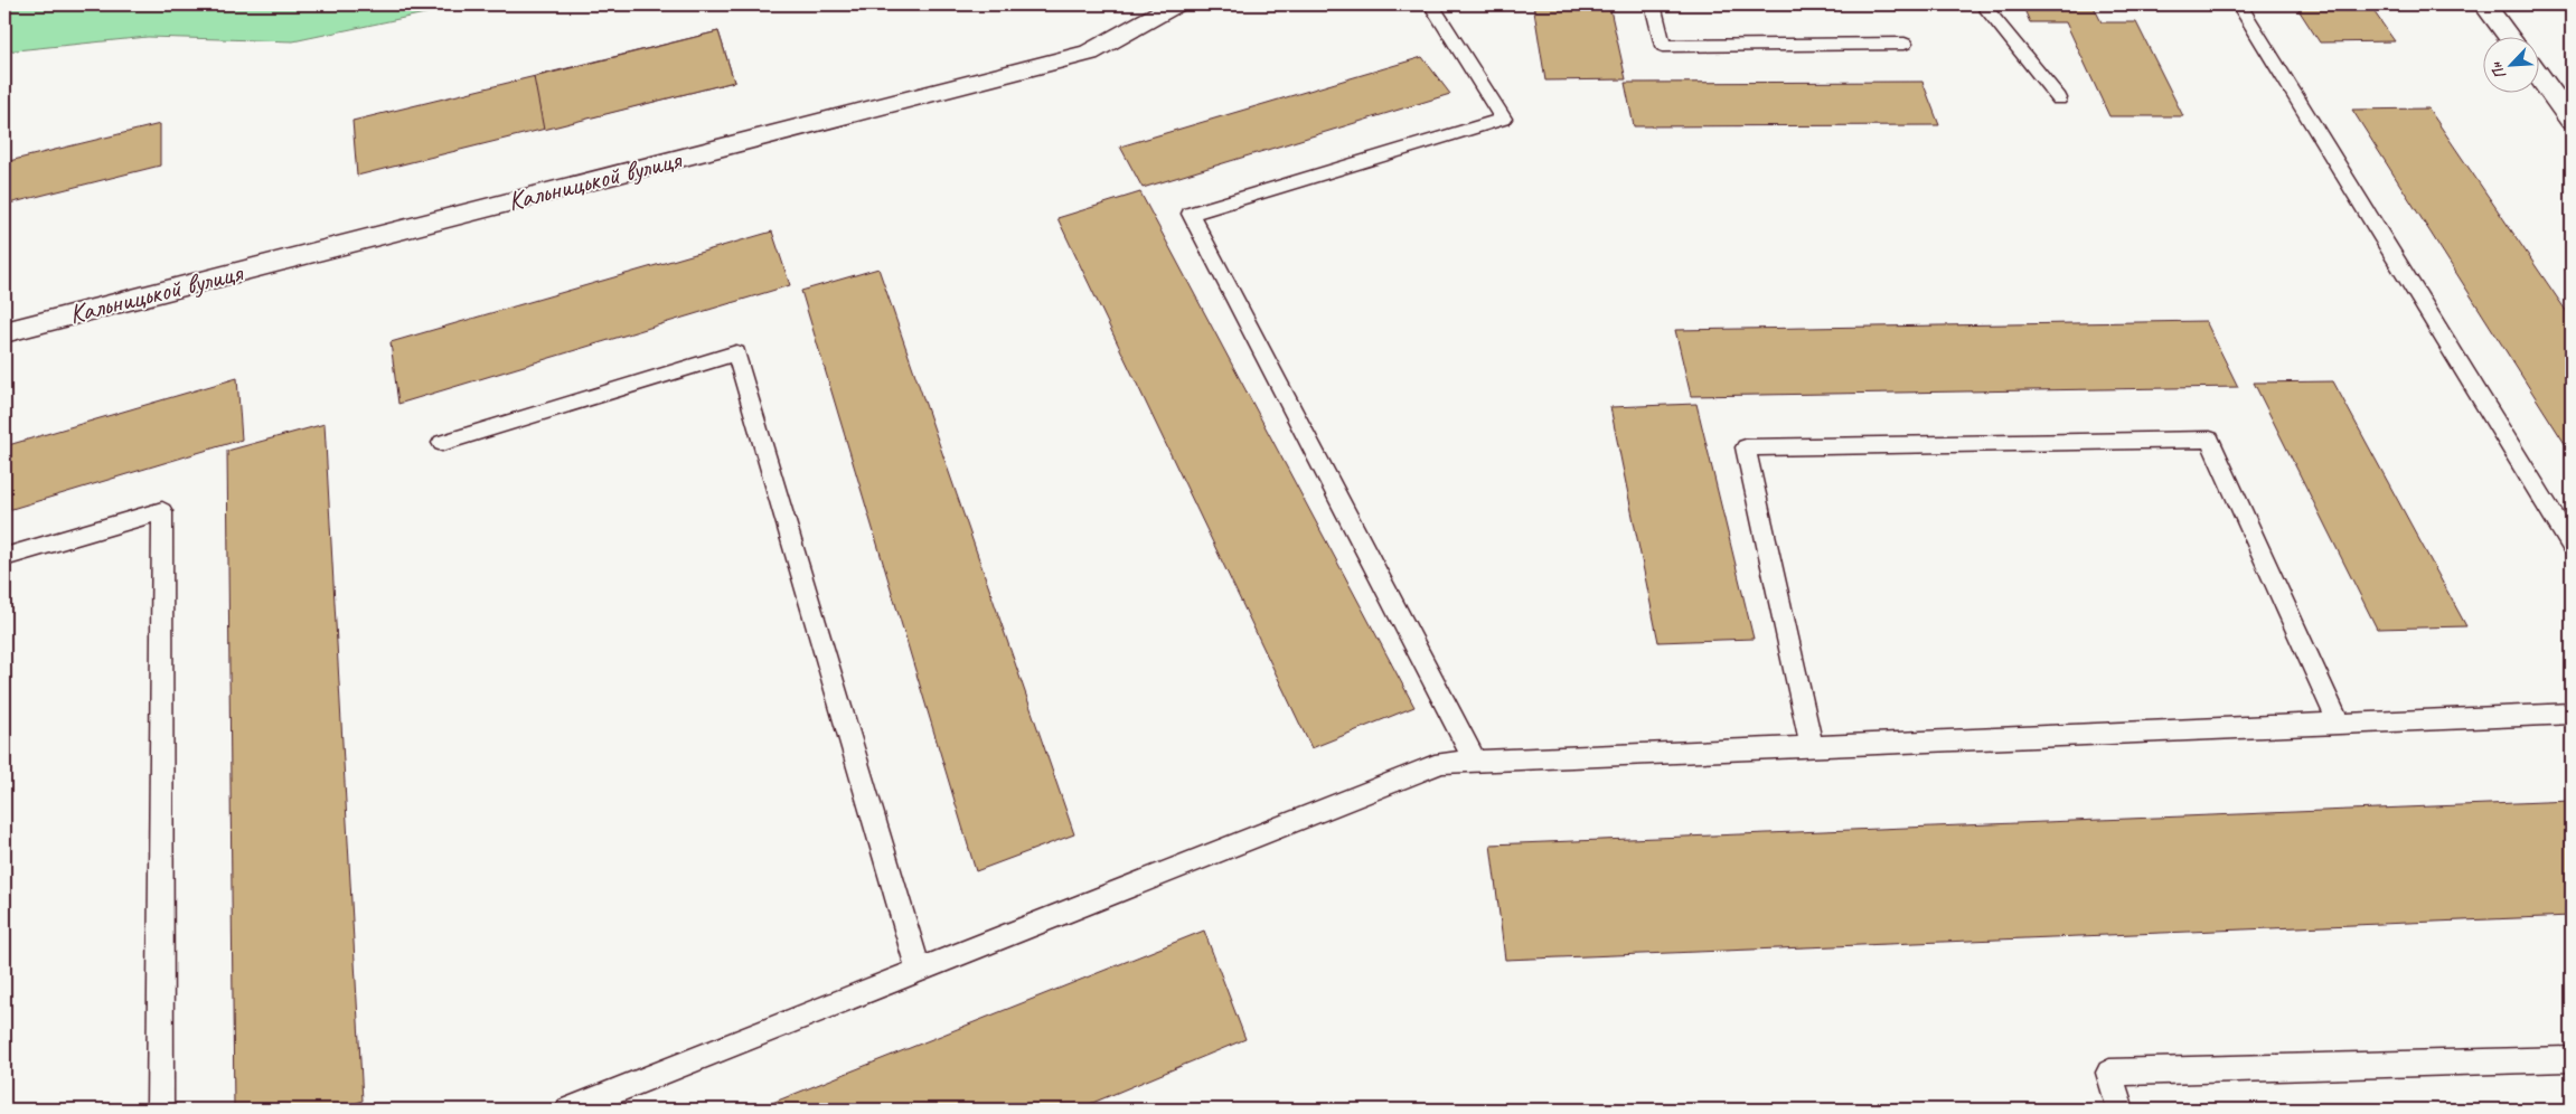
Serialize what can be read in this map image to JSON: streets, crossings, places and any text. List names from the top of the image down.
{
  "streets": {
    "street": ["Кальницькой вулиця"]
  },
  "north": "bottom left"
}
